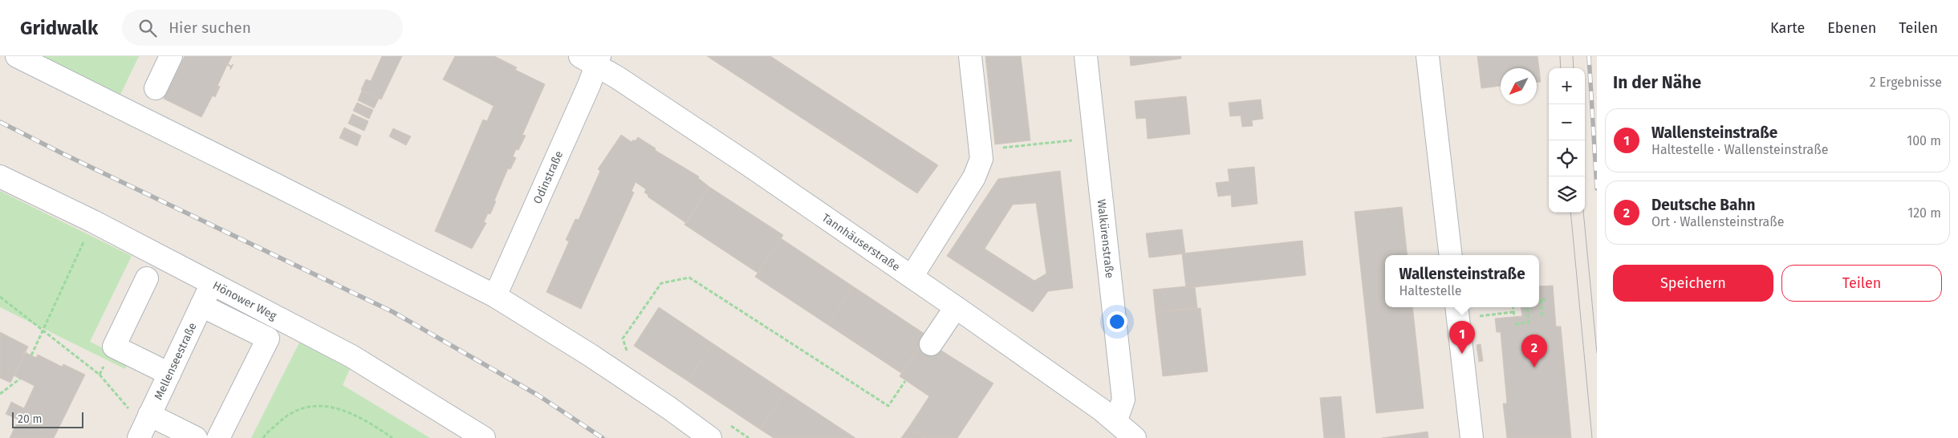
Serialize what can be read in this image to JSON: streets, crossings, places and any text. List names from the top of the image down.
{
  "streets": {
    "street": [
      "Odinstraße",
      "Walkürenstraße",
      "Tannhäuserstraße",
      "Hönower Weg",
      "Mellenseestraße"
    ]
  },
  "crossings": [
    ["Odinstraße", "Tannhäuserstraße"],
    ["Walkürenstraße", "Tannhäuserstraße"],
    ["Hönower Weg", "Mellenseestraße"]
  ],
  "scale_bar": "20 m",
  "north": "bottom left",
  "page": {
    "header": "Gridwalk",
    "search": "Hier suchen",
    "nav": ["Karte", "Ebenen", "Teilen"],
    "heading": ["In der Nähe", "2 Ergebnisse"],
    "map_buttons": ["+", "−"],
    "list": [
      {
        "mark": "1",
        "name": "Wallensteinstraße",
        "note": "Haltestelle · Wallensteinstraße",
        "value": "100 m"
      },
      {
        "mark": "2",
        "name": "Deutsche Bahn",
        "note": "Ort · Wallensteinstraße",
        "value": "120 m"
      }
    ],
    "buttons": ["Speichern", "Teilen"],
    "popup": ["Wallensteinstraße", "Haltestelle"],
    "pins": ["1", "2"],
    "scale": "20 m"
  }
}
